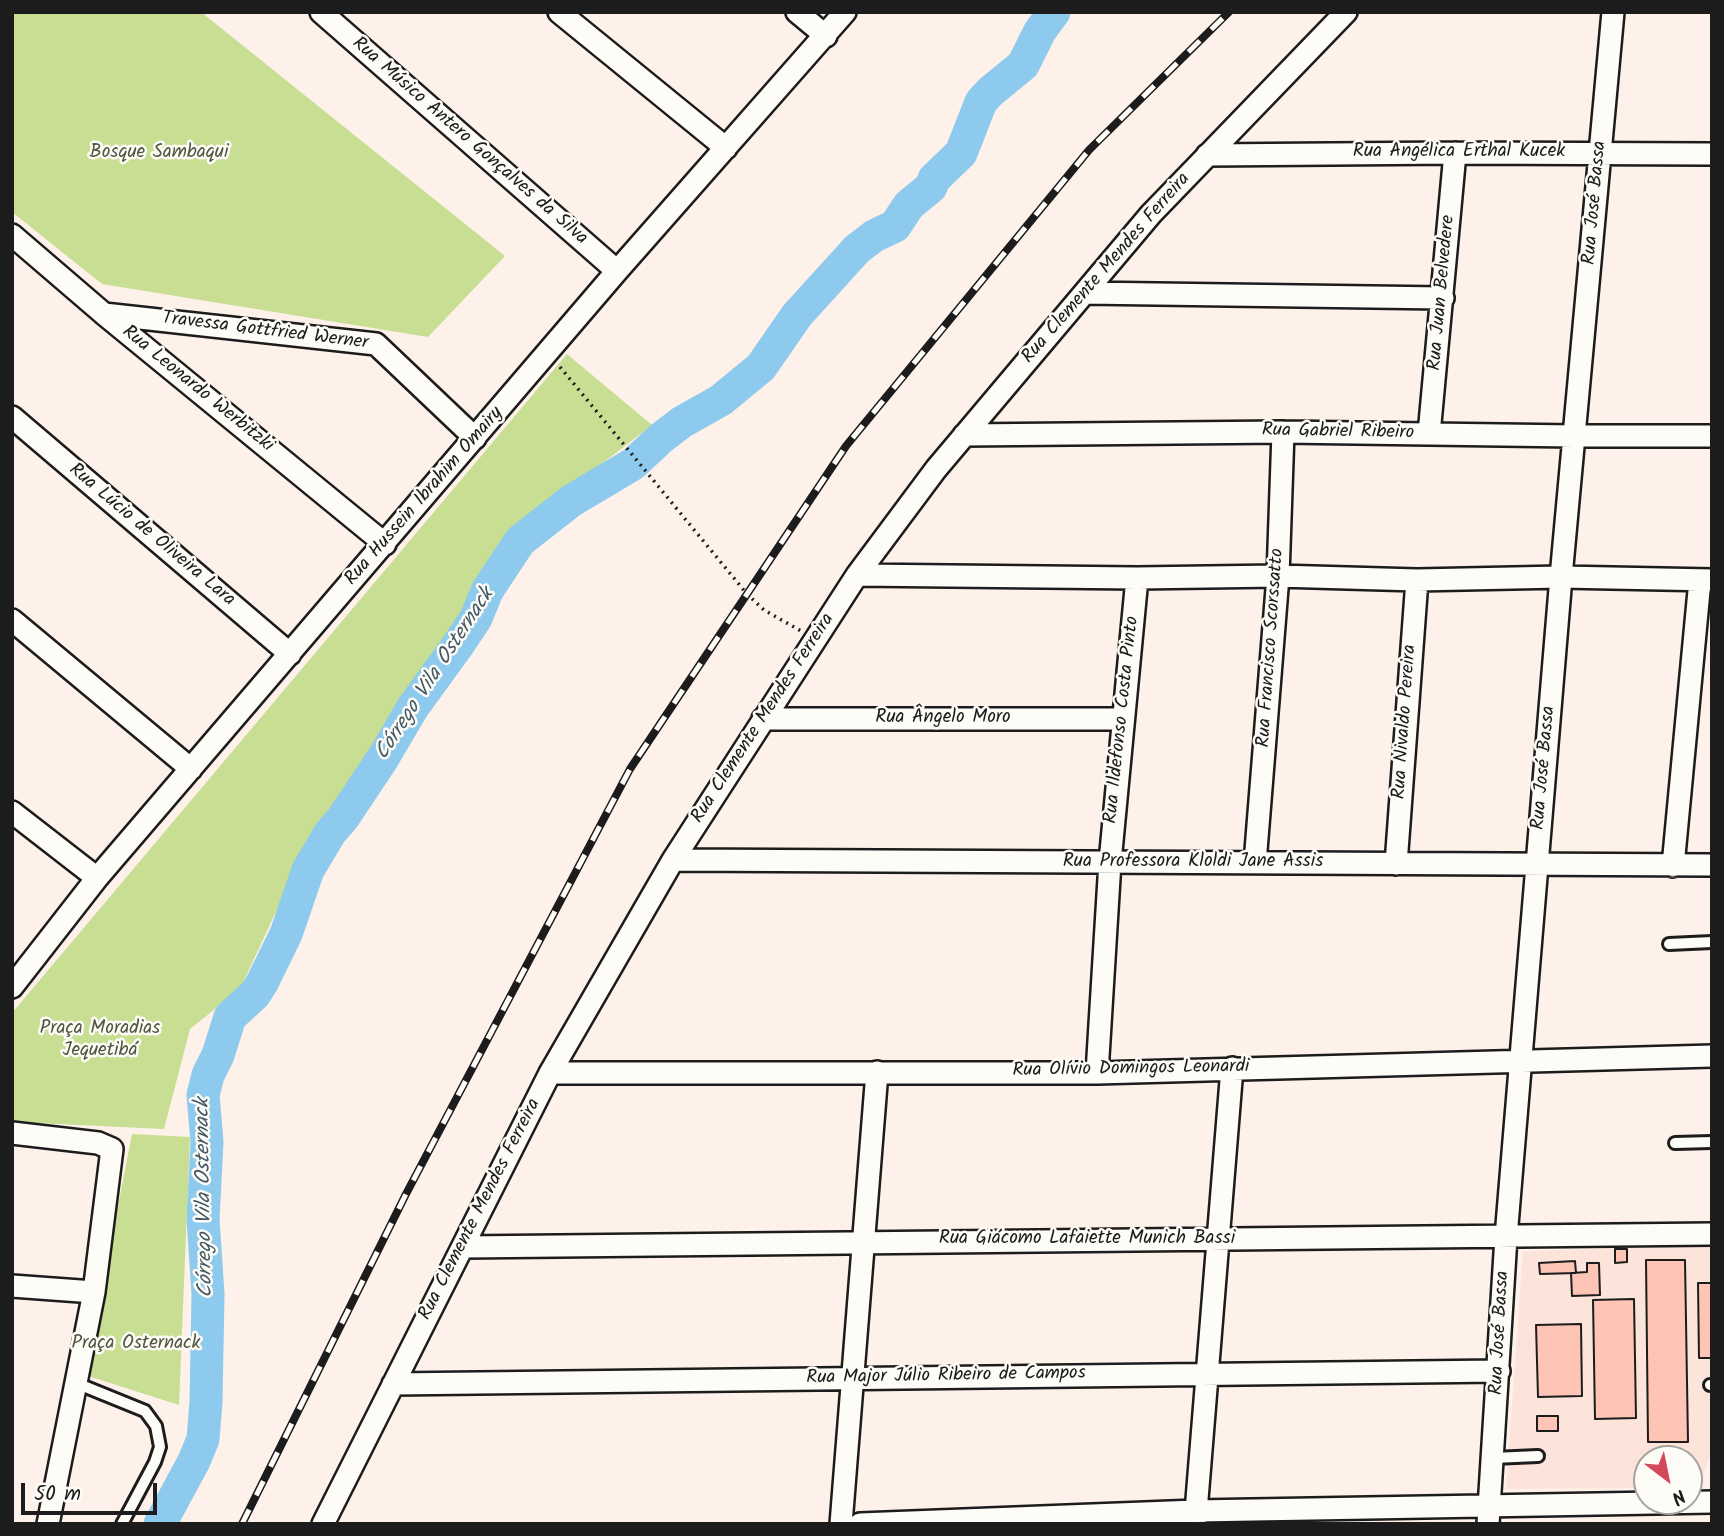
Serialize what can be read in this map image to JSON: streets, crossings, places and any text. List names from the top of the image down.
{
  "streets": {
    "street": [
      "Rua Músico Antero Gonçalves da Silva",
      "Rua Angélica Erthal Kucek",
      "Rua José Bassa",
      "Rua Clemente Mendes Ferreira",
      "Rua Juan Belvedere",
      "Travessa Gottfried Werner",
      "Rua Leonardo Werbitzki",
      "Rua Gabriel Ribeiro",
      "Rua Hussein Ibrahim Omairy",
      "Rua Lúcio de Oliveira Lara",
      "Rua Francisco Scorssatto",
      "Rua Ângelo Moro",
      "Rua Ildefonso Costa Pinto",
      "Rua Nivaldo Pereira",
      "Rua Professora Kloldi Jane Assis",
      "Rua Olívio Domingos Leonardi",
      "Rua Giácomo Lafaiette Munich Bassi",
      "Rua Major Júlio Ribeiro de Campos"
    ]
  },
  "crossings": [
    ["Rua Músico Antero Gonçalves da Silva", "Rua Hussein Ibrahim Omairy"],
    ["Rua Angélica Erthal Kucek", "Rua José Bassa"],
    ["Rua Angélica Erthal Kucek", "Rua Clemente Mendes Ferreira"],
    ["Rua Angélica Erthal Kucek", "Rua Juan Belvedere"],
    ["Rua José Bassa", "Rua Gabriel Ribeiro"],
    ["Rua José Bassa", "Rua Professora Kloldi Jane Assis"],
    ["Rua José Bassa", "Rua Olívio Domingos Leonardi"],
    ["Rua José Bassa", "Rua Giácomo Lafaiette Munich Bassi"],
    ["Rua José Bassa", "Rua Major Júlio Ribeiro de Campos"],
    ["Rua Clemente Mendes Ferreira", "Rua Gabriel Ribeiro"],
    ["Rua Clemente Mendes Ferreira", "Rua Ângelo Moro"],
    ["Rua Clemente Mendes Ferreira", "Rua Professora Kloldi Jane Assis"],
    ["Rua Clemente Mendes Ferreira", "Rua Olívio Domingos Leonardi"],
    ["Rua Clemente Mendes Ferreira", "Rua Giácomo Lafaiette Munich Bassi"],
    ["Rua Clemente Mendes Ferreira", "Rua Major Júlio Ribeiro de Campos"],
    ["Rua Juan Belvedere", "Rua Gabriel Ribeiro"],
    ["Travessa Gottfried Werner", "Rua Leonardo Werbitzki"],
    ["Travessa Gottfried Werner", "Rua Hussein Ibrahim Omairy"],
    ["Rua Leonardo Werbitzki", "Rua Hussein Ibrahim Omairy"],
    ["Rua Gabriel Ribeiro", "Rua Francisco Scorssatto"],
    ["Rua Hussein Ibrahim Omairy", "Rua Lúcio de Oliveira Lara"],
    ["Rua Francisco Scorssatto", "Rua Professora Kloldi Jane Assis"],
    ["Rua Ângelo Moro", "Rua Ildefonso Costa Pinto"],
    ["Rua Ildefonso Costa Pinto", "Rua Professora Kloldi Jane Assis"],
    ["Rua Ildefonso Costa Pinto", "Rua Olívio Domingos Leonardi"],
    ["Rua Nivaldo Pereira", "Rua Professora Kloldi Jane Assis"]
  ],
  "water": ["Córrego Vila Osternack"],
  "parks": ["Bosque Sambaqui", "Praça Moradias Jequetibá", "Praça Osternack"],
  "scale_bar": "50 m",
  "north": "bottom right"
}
